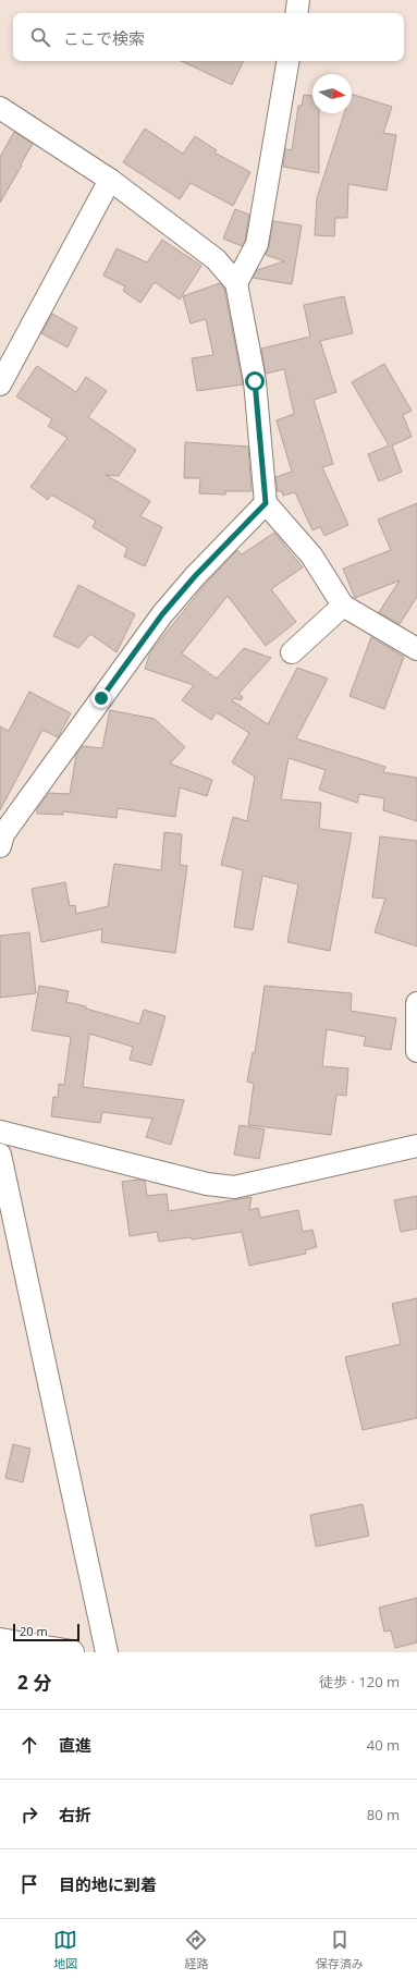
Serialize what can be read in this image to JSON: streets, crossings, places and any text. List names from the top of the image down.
{
  "scale_bar": "20 m",
  "north": "right",
  "page": {
    "search": "ここで検索",
    "scale": "20 m",
    "heading": ["2 分", "徒歩 · 120 m"],
    "list": [
      ["直進", "40 m"],
      ["右折", "80 m"],
      "目的地に到着"
    ],
    "nav": ["地図", "経路", "保存済み"]
  }
}
